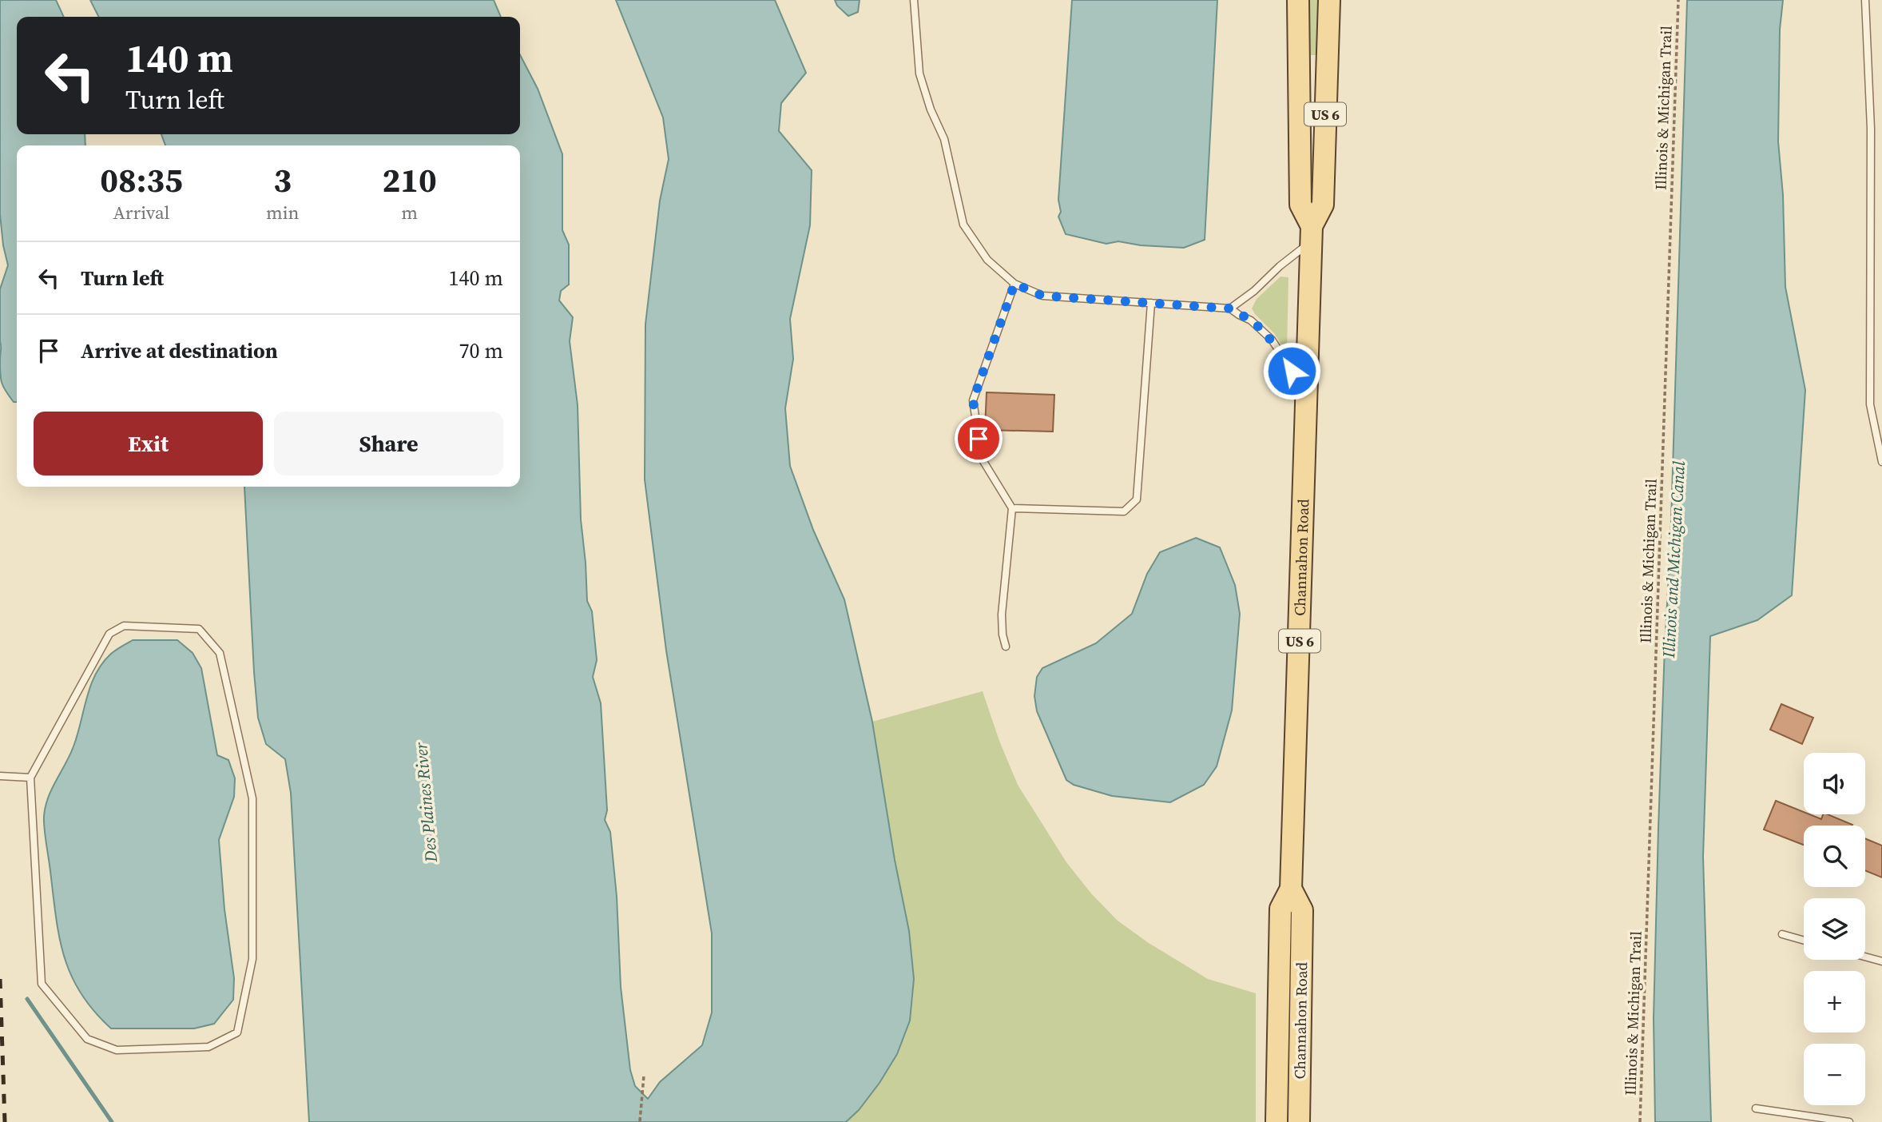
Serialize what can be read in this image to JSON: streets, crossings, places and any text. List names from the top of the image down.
{
  "streets": {
    "main road": ["US 6", "Channahon Road"],
    "path": ["Illinois & Michigan Trail"]
  },
  "water": ["Illinois and Michigan Canal", "Des Plaines River"],
  "page": {
    "turn": ["140 m", "Turn left"],
    "eta": [
      "08:35",
      "Arrival",
      "3",
      "min",
      "210",
      "m"
    ],
    "list": [
      {
        "name": "Turn left",
        "value": "140 m"
      },
      {
        "name": "Arrive at destination",
        "value": "70 m"
      }
    ],
    "buttons": ["Exit", "Share"],
    "map_buttons": ["+", "−"]
  }
}
